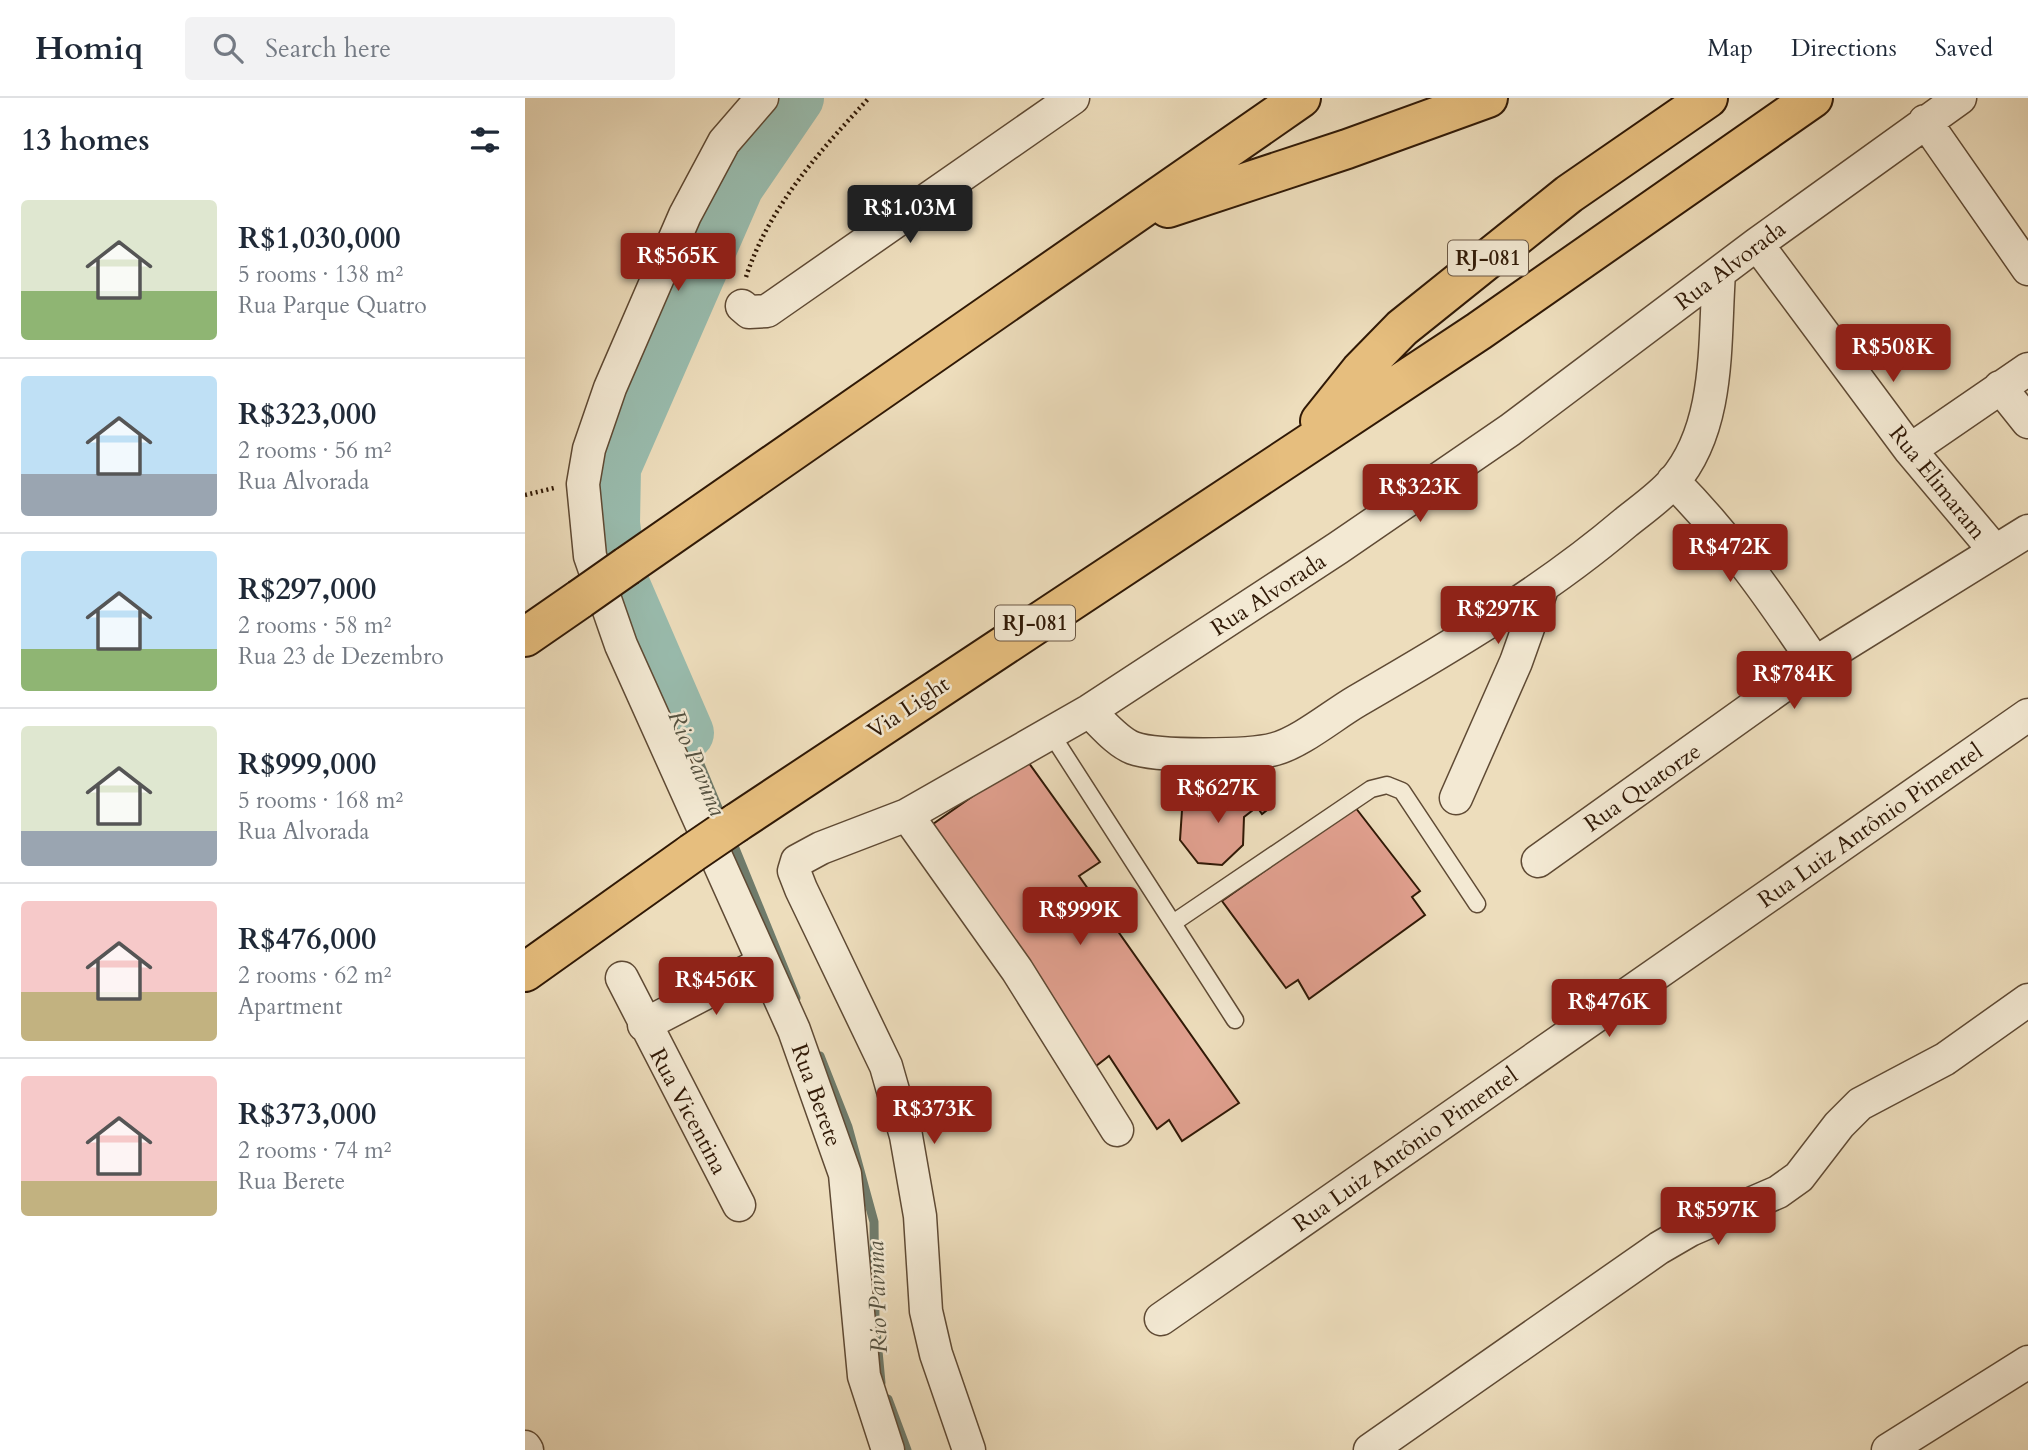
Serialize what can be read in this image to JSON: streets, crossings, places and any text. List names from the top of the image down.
{
  "streets": {
    "main road": ["RJ-081", "Via Light"],
    "street": [
      "Rua Alvorada",
      "Rua Elimaram",
      "Rua Quatorze",
      "Rua Luiz Antônio Pimentel",
      "Rua Berete",
      "Rua Vicentina"
    ]
  },
  "crossings": [
    ["RJ-081", "Via Light"],
    ["Rua Alvorada", "Rua Elimaram"],
    ["Rua Elimaram", "Rua Quatorze"]
  ],
  "water": ["Rio Pavuna"],
  "page": {
    "header": "Homiq",
    "search": "Search here",
    "nav": ["Map", "Directions", "Saved"],
    "heading": "13 homes",
    "list": [
      {
        "name": "R$1,030,000",
        "note": "5 rooms · 138 m² · Rua Parque Quatro"
      },
      {
        "name": "R$323,000",
        "note": "2 rooms · 56 m² · Rua Alvorada"
      },
      {
        "name": "R$297,000",
        "note": "2 rooms · 58 m² · Rua 23 de Dezembro"
      },
      {
        "name": "R$999,000",
        "note": "5 rooms · 168 m² · Rua Alvorada"
      },
      {
        "name": "R$476,000",
        "note": "2 rooms · 62 m² · Apartment"
      },
      {
        "name": "R$373,000",
        "note": "2 rooms · 74 m² · Rua Berete"
      }
    ],
    "price": [
      "R$1.03M",
      "R$565K",
      "R$508K",
      "R$323K",
      "R$472K",
      "R$297K",
      "R$784K",
      "R$627K",
      "R$999K",
      "R$456K",
      "R$476K",
      "R$373K",
      "R$597K"
    ]
  }
}
